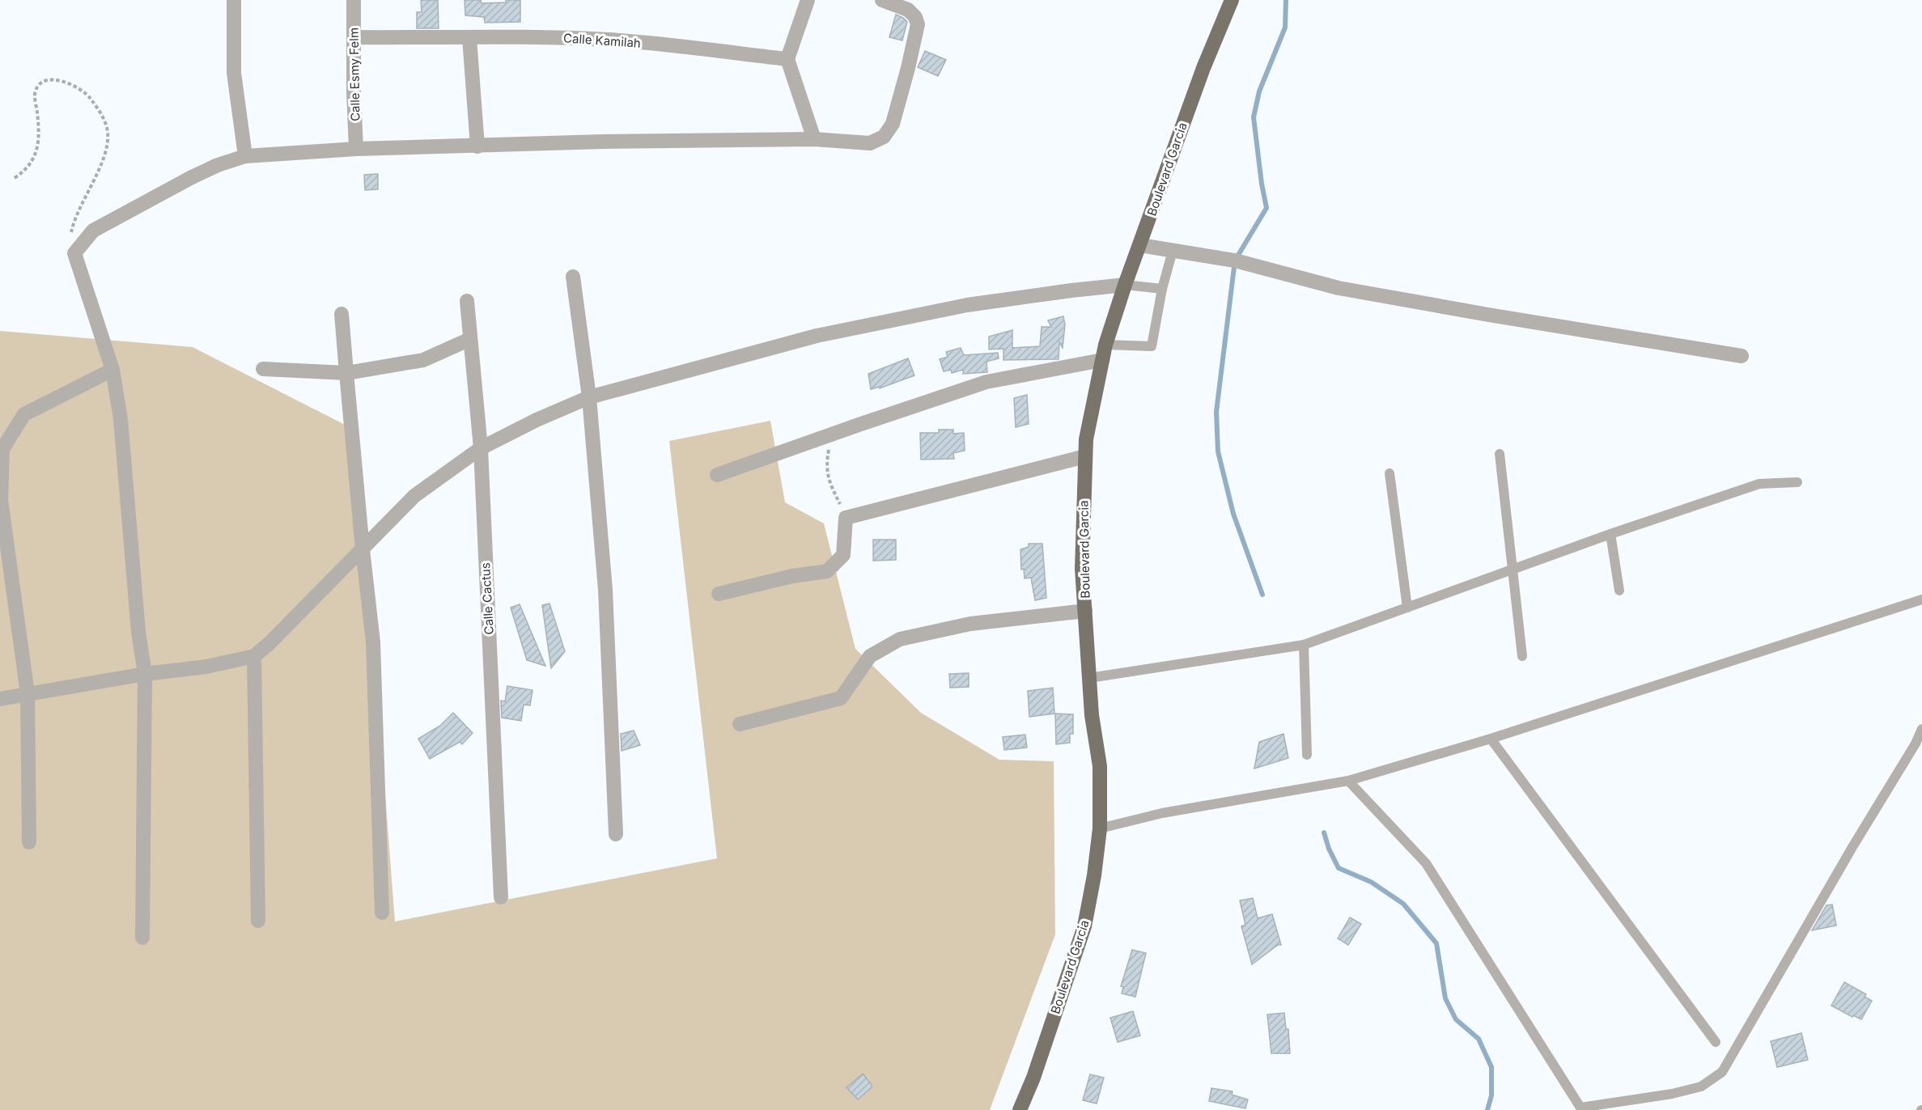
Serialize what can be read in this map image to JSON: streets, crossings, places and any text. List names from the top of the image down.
{
  "streets": {
    "main road": ["Boulevard Garcia"],
    "street": ["Calle Kamilah", "Calle Esmy Felm", "Calle Cactus"]
  },
  "crossings": [
    ["Calle Kamilah", "Calle Esmy Felm"]
  ]
}
